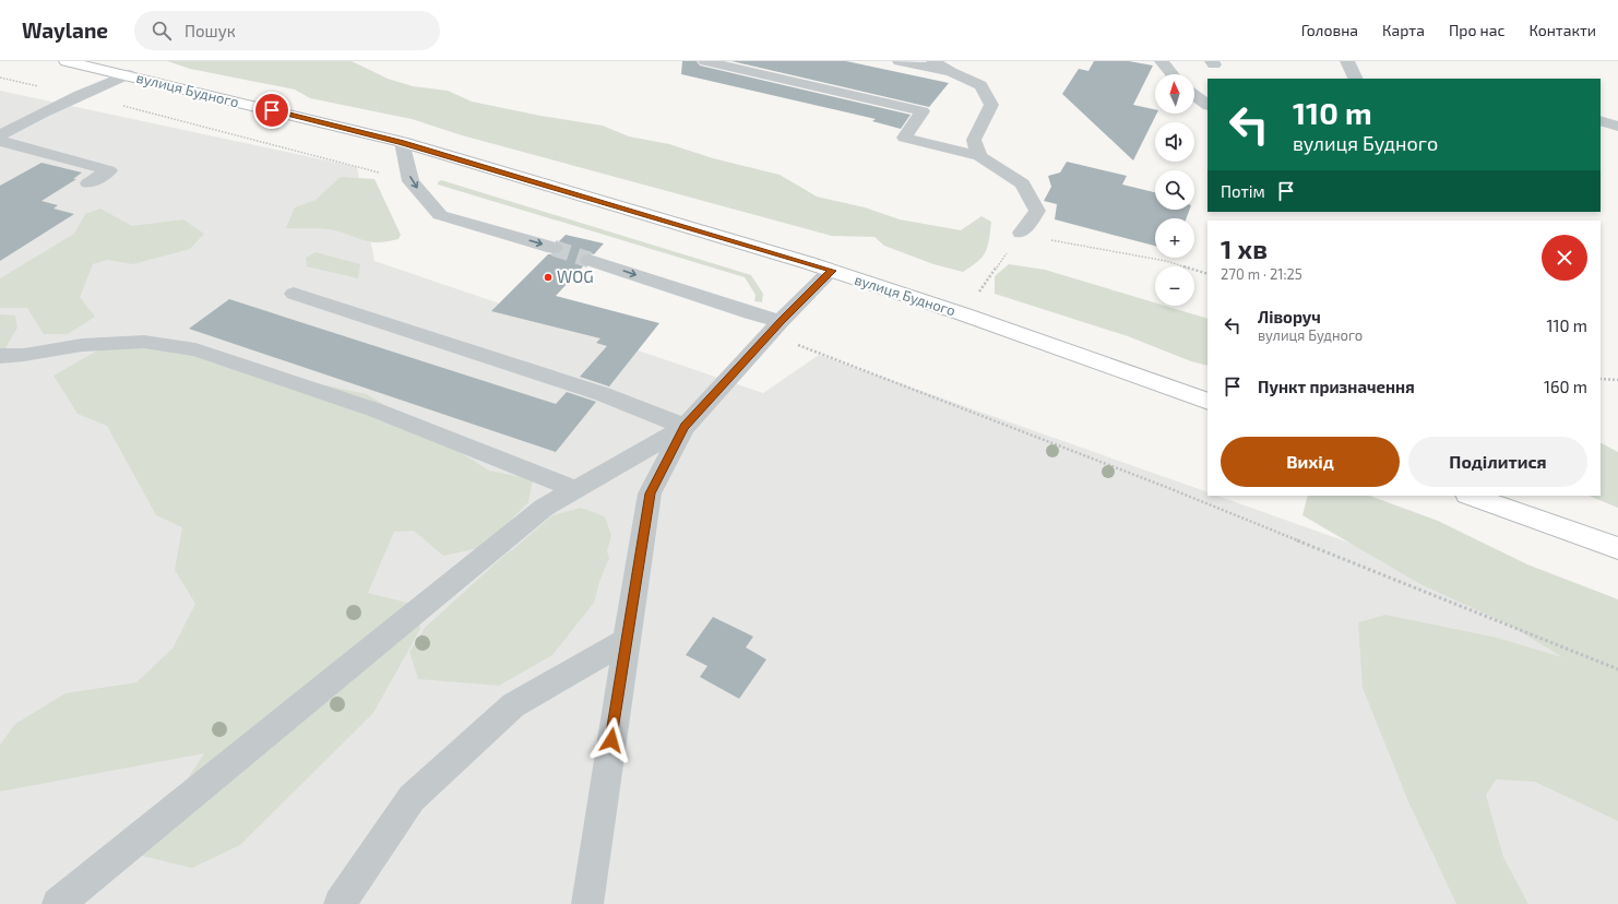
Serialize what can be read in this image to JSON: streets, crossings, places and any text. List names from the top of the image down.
{
  "streets": {
    "highway": ["вулиця Будного"]
  },
  "places": ["WOG"],
  "north": "top",
  "page": {
    "header": "Waylane",
    "search": "Пошук",
    "nav": [
      "Головна",
      "Карта",
      "Про нас",
      "Контакти"
    ],
    "map_buttons": ["+", "−"],
    "turn": ["110 m", "вулиця Будного"],
    "then": "Потім",
    "heading": ["1 хв", "270 m · 21:25"],
    "list": [
      {
        "name": "Ліворуч",
        "note": "вулиця Будного",
        "value": "110 m"
      },
      {
        "name": "Пункт призначення",
        "value": "160 m"
      }
    ],
    "buttons": ["Вихід", "Поділитися"]
  }
}
